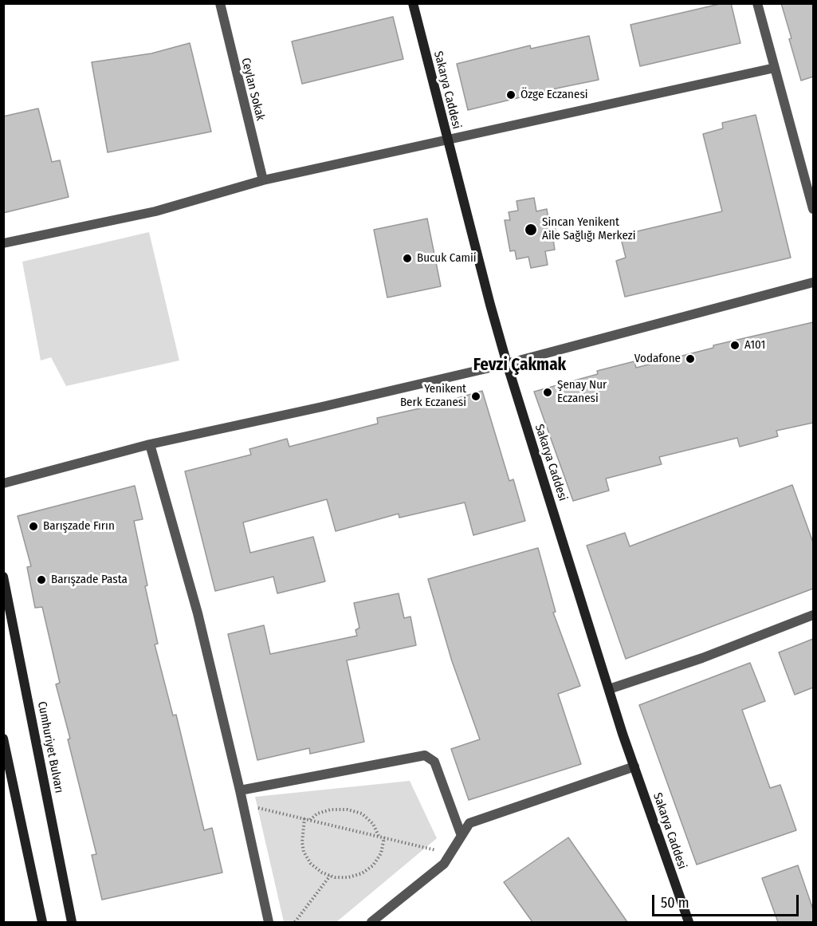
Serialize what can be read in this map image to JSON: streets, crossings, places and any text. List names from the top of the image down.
{
  "streets": {
    "street": ["Ceylan Sokak", "Sakarya Caddesi", "Cumhuriyet Bulvarı"]
  },
  "districts": ["Fevzi Çakmak"],
  "places": [
    "Özge Eczanesi",
    "Sincan Yenikent Aile Sağlığı Merkezi",
    "Bucuk Camii",
    "A101",
    "Vodafone",
    "Şenay Nur Eczanesi",
    "Yenikent Berk Eczanesi",
    "Barışzade Fırın",
    "Barışzade Pasta"
  ],
  "scale_bar": "50 m"
}
